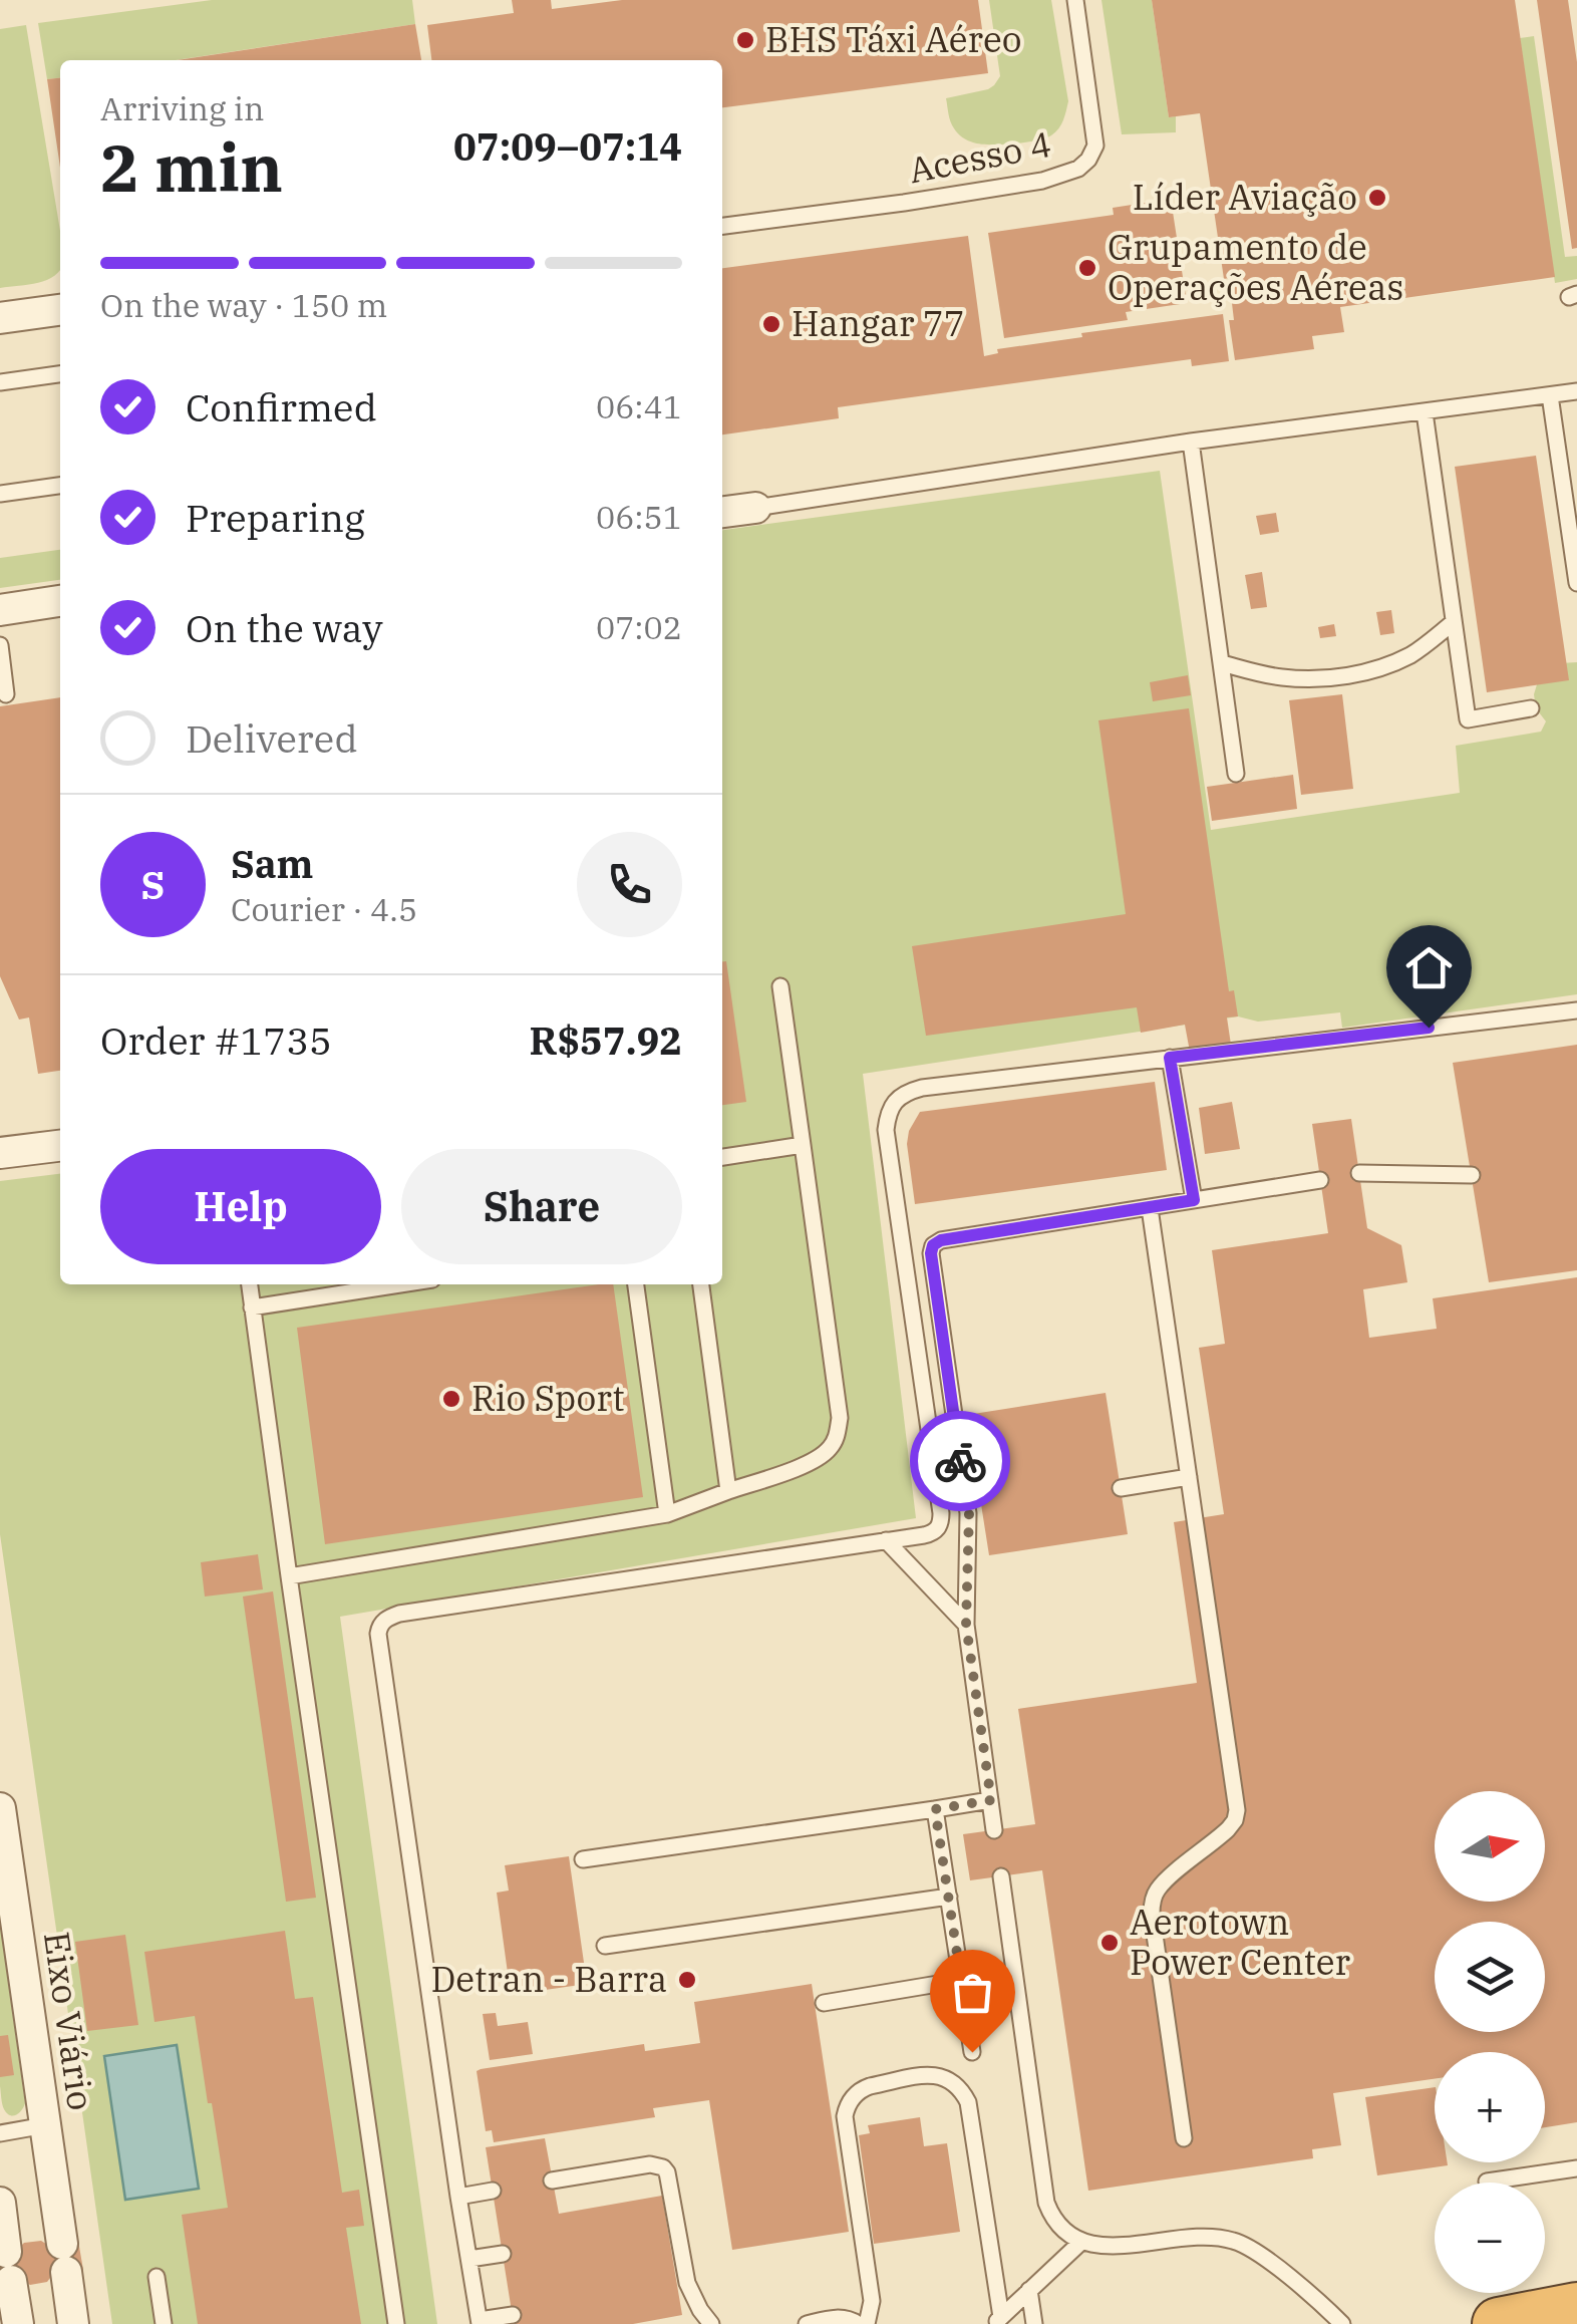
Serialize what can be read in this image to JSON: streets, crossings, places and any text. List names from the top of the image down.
{
  "streets": {
    "street": ["Eixo Viário"],
    "lane": ["Acesso 4"]
  },
  "places": [
    "BHS Táxi Aéreo",
    "Líder Aviação",
    "Grupamento de Operações Aéreas",
    "Hangar 77",
    "Rio Sport",
    "Aerotown Power Center",
    "Detran - Barra"
  ],
  "north": "right",
  "page": {
    "heading": ["2 min", "Arriving in", "07:09–07:14"],
    "panel": [
      "Sam",
      "Courier · 4.5",
      "Order #1735",
      "R$57.92"
    ],
    "bar": "On the way · 150 m",
    "list": [
      ["Confirmed", "06:41"],
      ["Preparing", "06:51"],
      ["On the way", "07:02"],
      "Delivered"
    ],
    "round": "S",
    "buttons": ["Help", "Share"],
    "map_buttons": ["+", "−"]
  }
}
